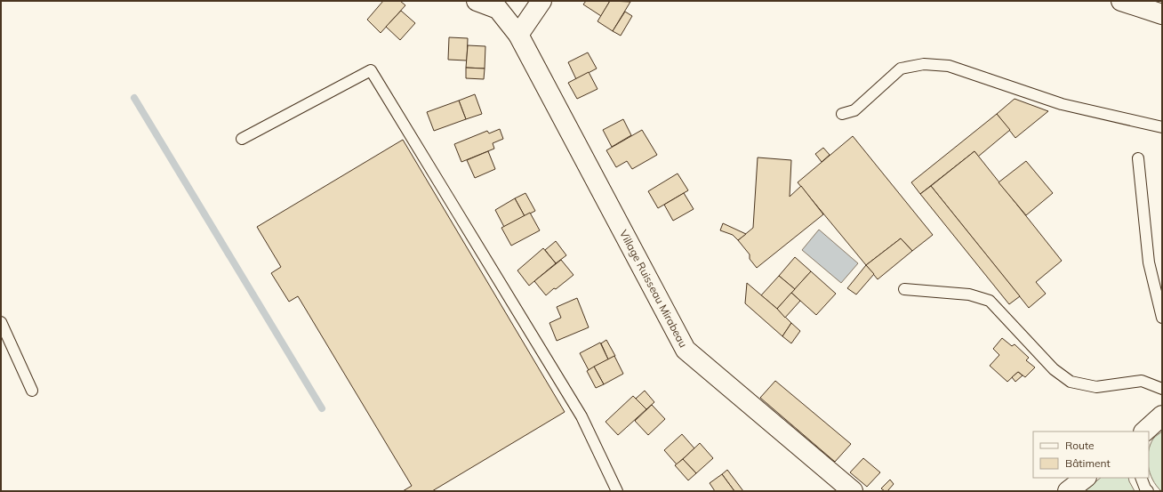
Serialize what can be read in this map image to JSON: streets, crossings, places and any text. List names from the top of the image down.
{
  "streets": {
    "main road": ["Village Ruisseau Mirabeau"]
  },
  "legend": ["Route", "Bâtiment"]
}
